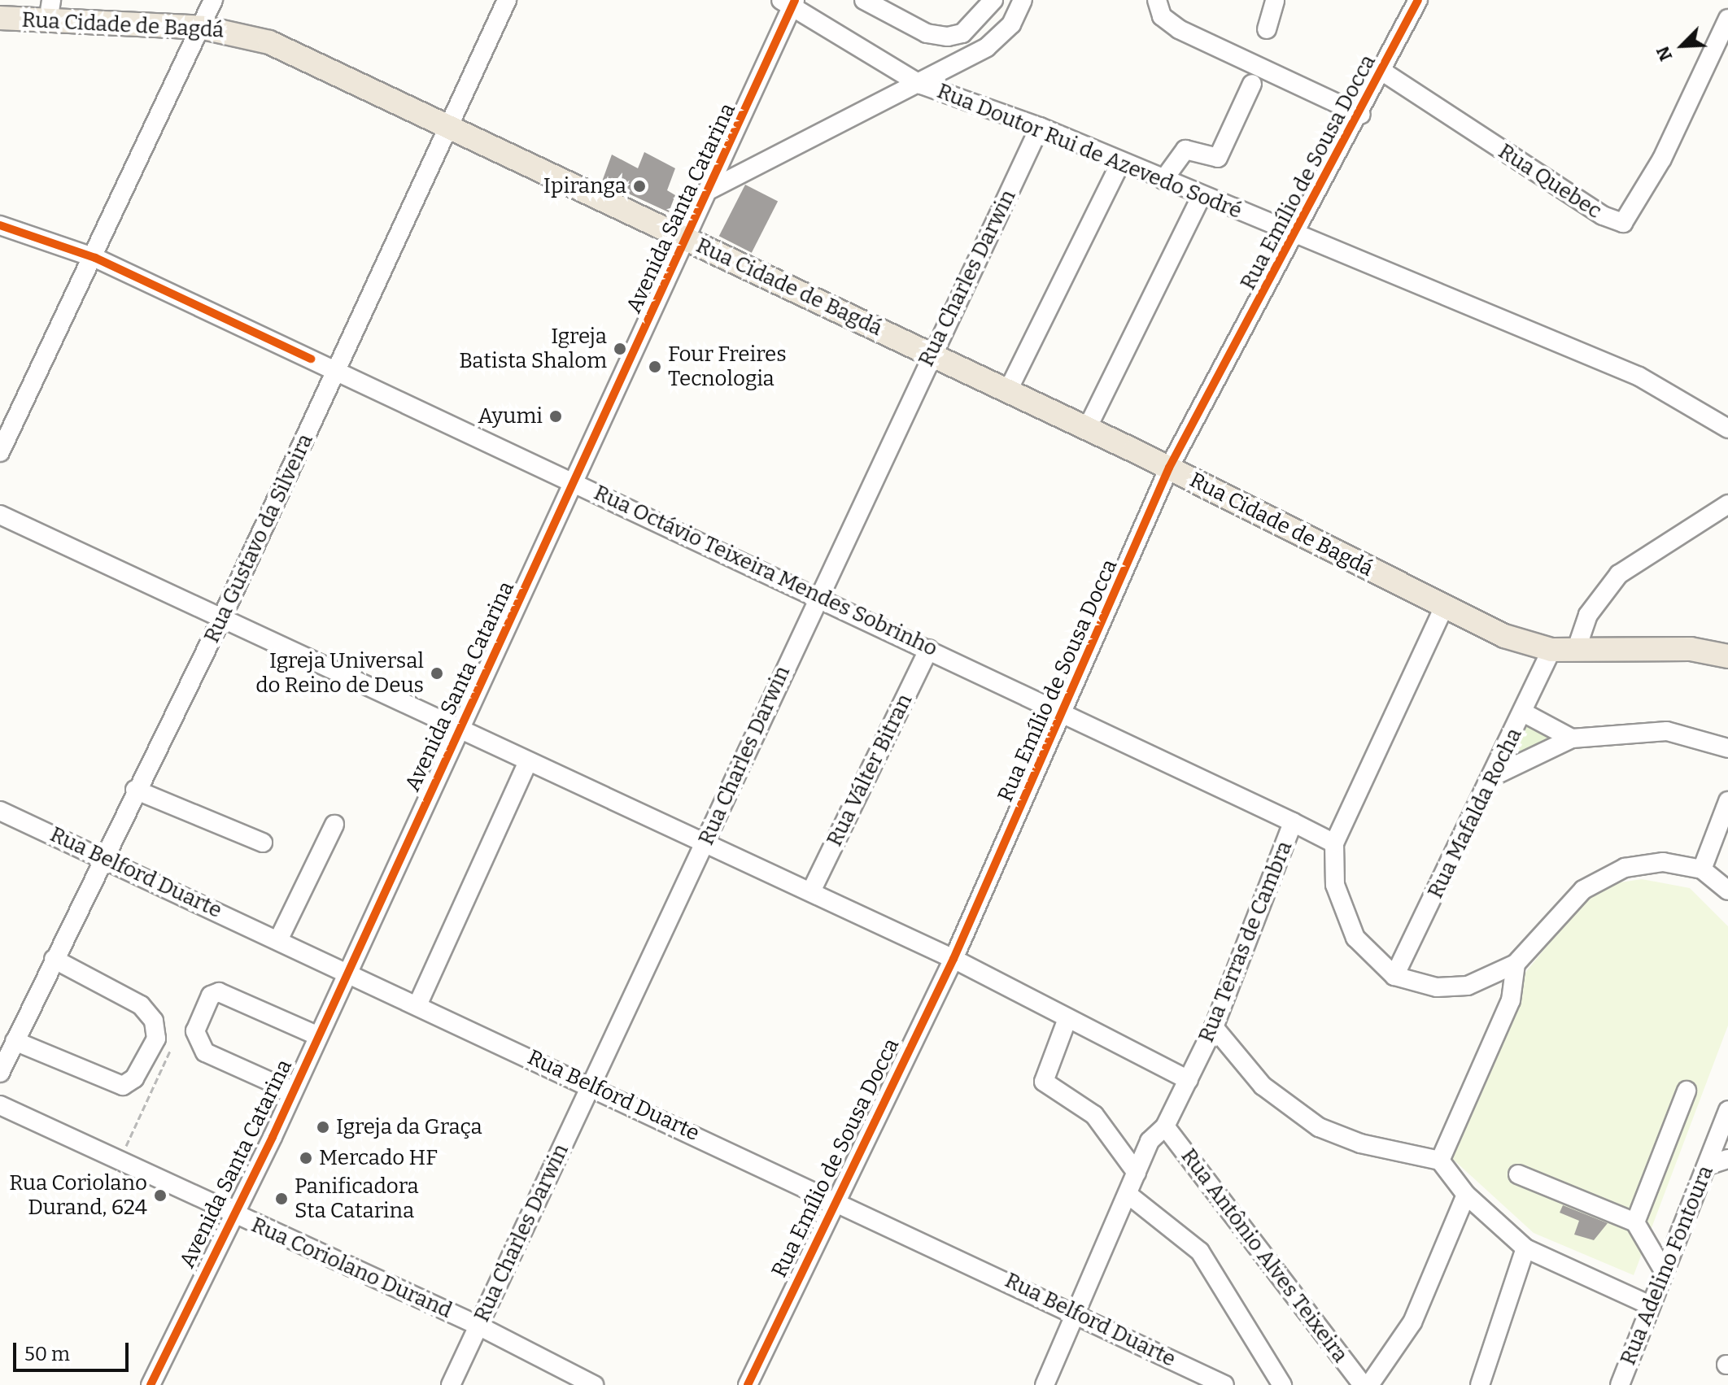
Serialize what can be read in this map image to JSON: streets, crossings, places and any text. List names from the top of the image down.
{
  "streets": {
    "main road": ["Rua Cidade de Bagdá"],
    "street": [
      "Rua Doutor Rui de Azevedo Sodré",
      "Rua Emílio de Sousa Docca",
      "Rua Quebec",
      "Avenida Santa Catarina",
      "Rua Charles Darwin",
      "Rua Gustavo da Silveira",
      "Rua Octávio Teixeira Mendes Sobrinho",
      "Rua Válter Bitran",
      "Rua Mafalda Rocha",
      "Rua Belford Duarte",
      "Rua Terras de Cambra",
      "Rua Antônio Alves Teixeira",
      "Rua Adelino Fontoura",
      "Rua Coriolano Durand"
    ]
  },
  "crossings": [
    ["Rua Cidade de Bagdá", "Rua Emílio de Sousa Docca"],
    ["Rua Cidade de Bagdá", "Avenida Santa Catarina"],
    ["Rua Cidade de Bagdá", "Rua Charles Darwin"],
    ["Rua Cidade de Bagdá", "Rua Gustavo da Silveira"],
    ["Rua Cidade de Bagdá", "Rua Mafalda Rocha"],
    ["Rua Doutor Rui de Azevedo Sodré", "Rua Emílio de Sousa Docca"],
    ["Rua Doutor Rui de Azevedo Sodré", "Avenida Santa Catarina"],
    ["Rua Doutor Rui de Azevedo Sodré", "Rua Charles Darwin"],
    ["Rua Emílio de Sousa Docca", "Rua Quebec"],
    ["Rua Emílio de Sousa Docca", "Rua Octávio Teixeira Mendes Sobrinho"],
    ["Rua Emílio de Sousa Docca", "Rua Belford Duarte"],
    ["Avenida Santa Catarina", "Rua Octávio Teixeira Mendes Sobrinho"],
    ["Avenida Santa Catarina", "Rua Belford Duarte"],
    ["Avenida Santa Catarina", "Rua Coriolano Durand"],
    ["Rua Charles Darwin", "Rua Octávio Teixeira Mendes Sobrinho"],
    ["Rua Charles Darwin", "Rua Belford Duarte"],
    ["Rua Charles Darwin", "Rua Coriolano Durand"],
    ["Rua Gustavo da Silveira", "Rua Octávio Teixeira Mendes Sobrinho"],
    ["Rua Gustavo da Silveira", "Rua Belford Duarte"],
    ["Rua Octávio Teixeira Mendes Sobrinho", "Rua Válter Bitran"],
    ["Rua Octávio Teixeira Mendes Sobrinho", "Rua Terras de Cambra"],
    ["Rua Belford Duarte", "Rua Terras de Cambra"],
    ["Rua Terras de Cambra", "Rua Antônio Alves Teixeira"]
  ],
  "places": [
    "Ipiranga",
    "Igreja Batista Shalom",
    "Four Freires Tecnologia",
    "Ayumi",
    "Igreja Universal do Reino de Deus",
    "Igreja da Graça",
    "Mercado HF",
    "Rua Coriolano Durand, 624",
    "Panificadora Sta Catarina"
  ],
  "scale_bar": "50 m",
  "north": "bottom left"
}
